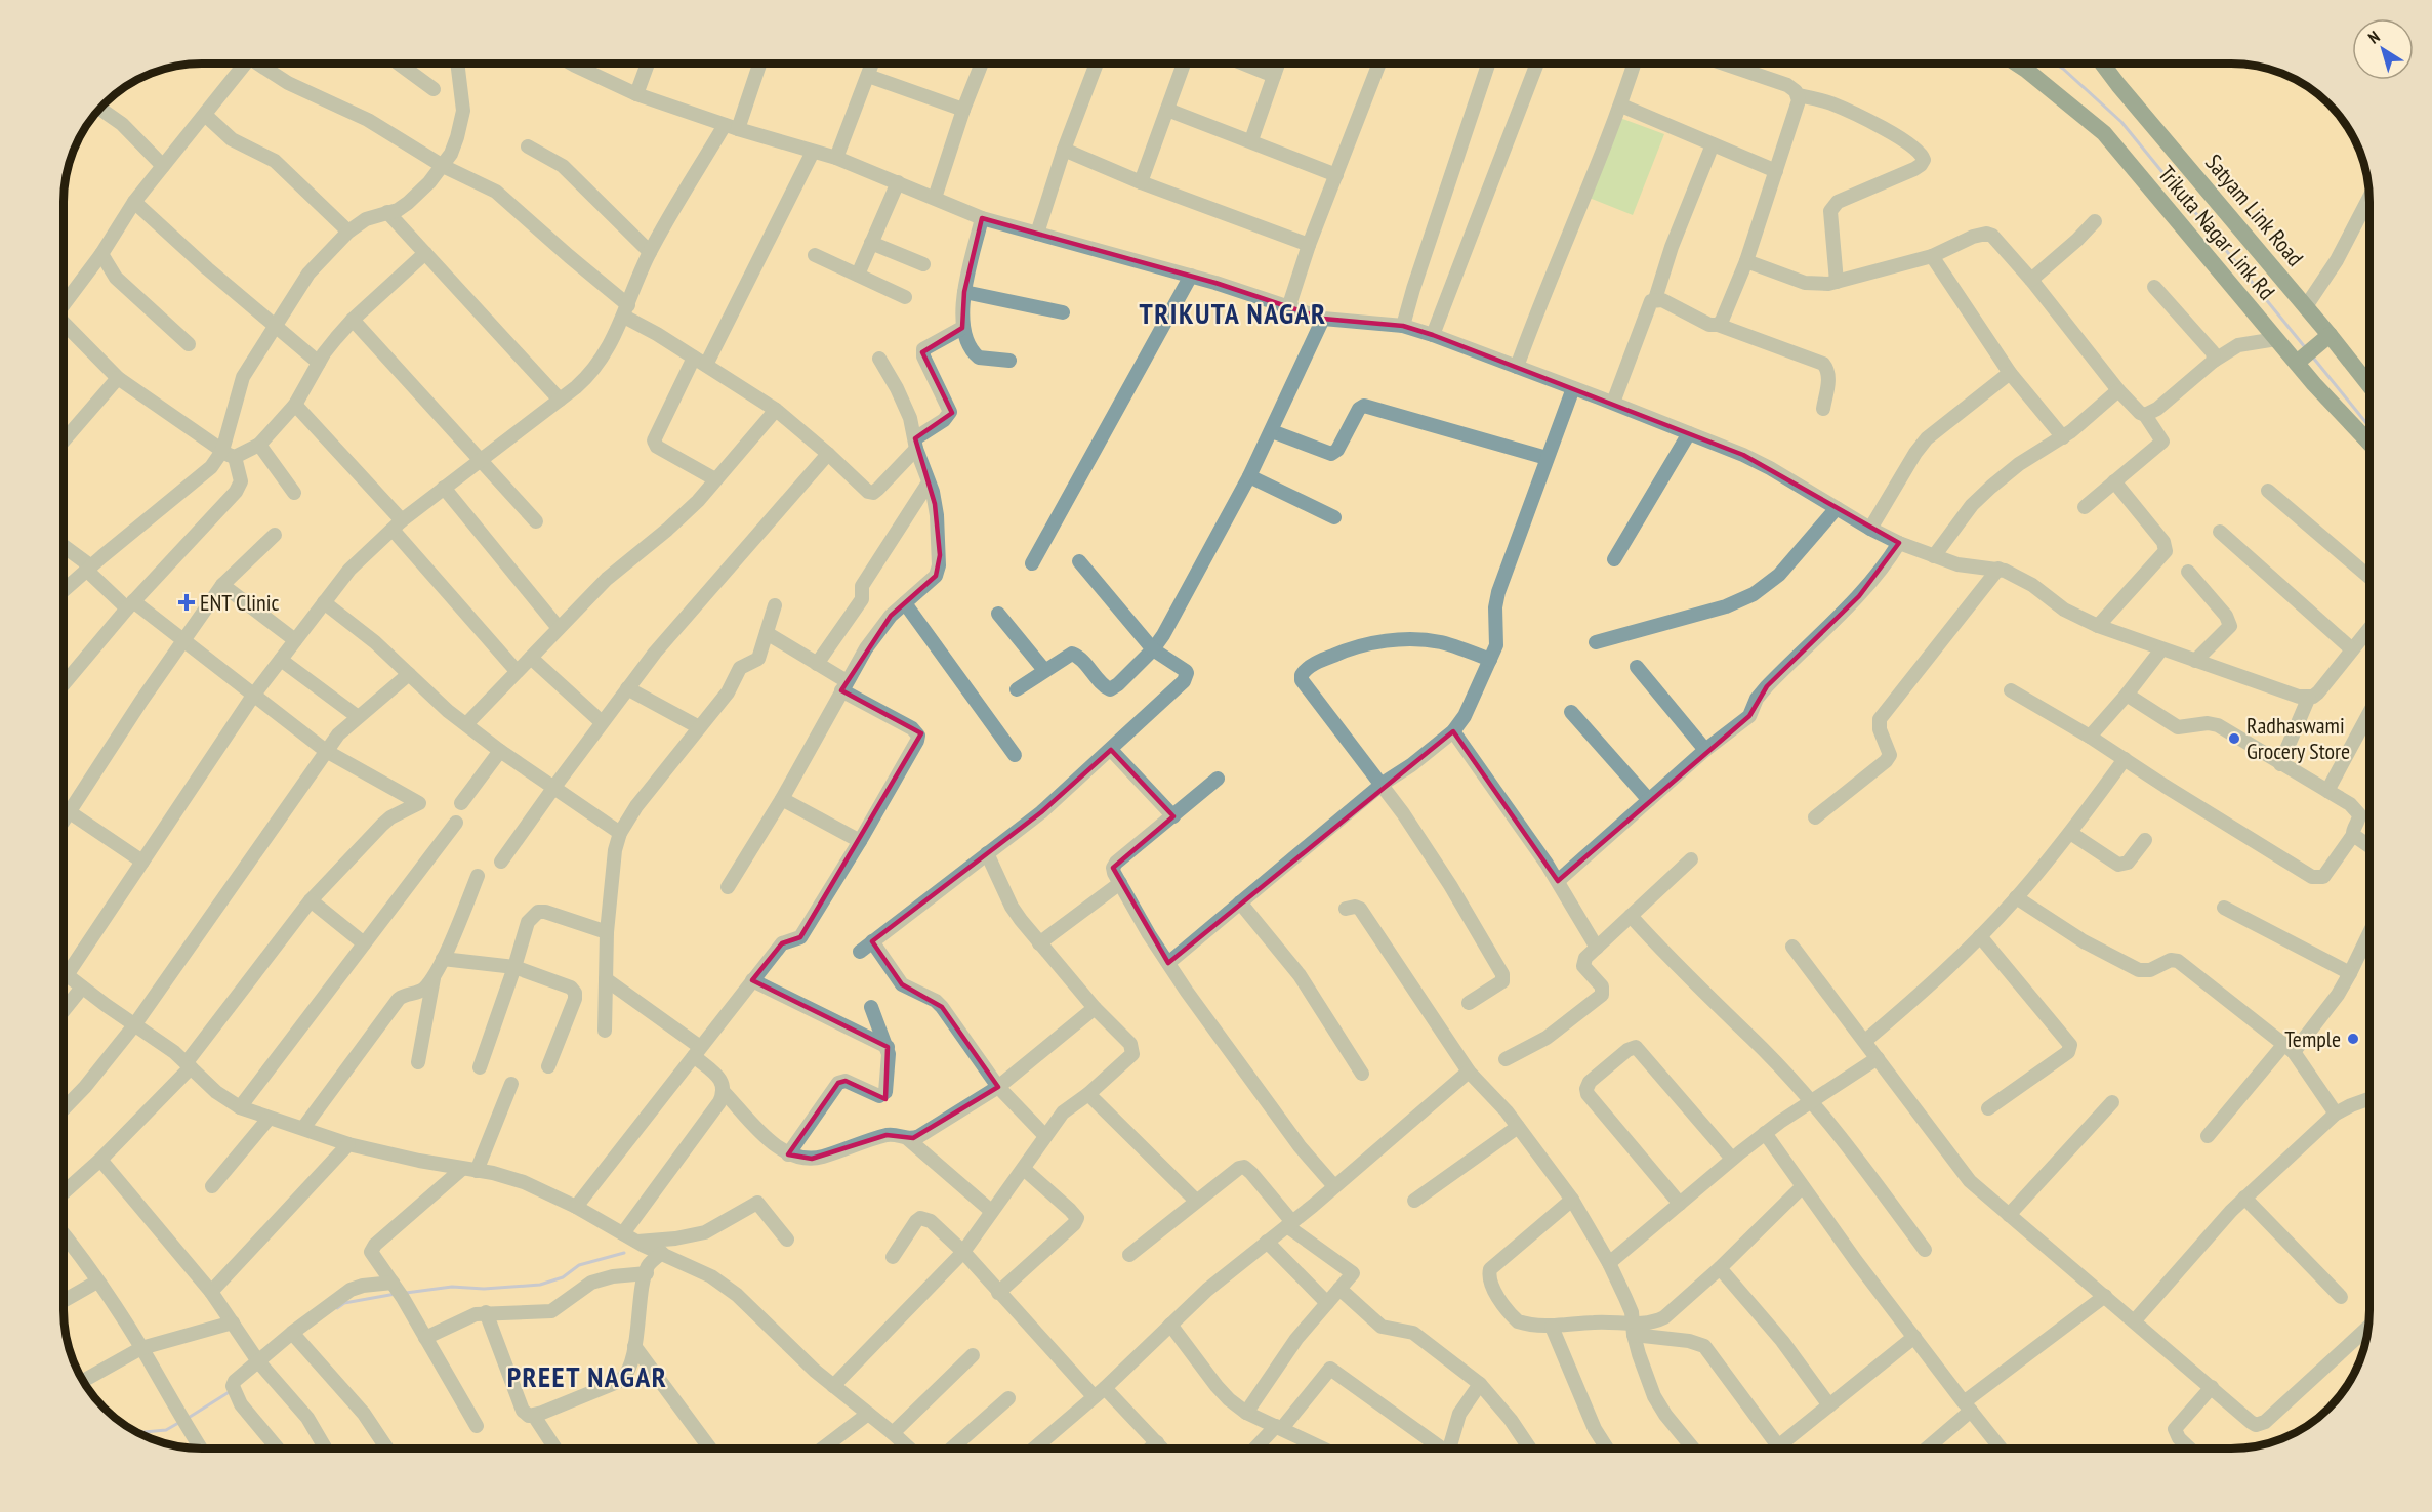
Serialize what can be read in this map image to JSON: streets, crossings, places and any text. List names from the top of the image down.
{
  "streets": {
    "main road": ["Satyam Link Road", "Trikuta Nagar Link Rd"]
  },
  "districts": ["TRIKUTA NAGAR", "PREET NAGAR"],
  "places": {
    "health": ["ENT Clinic"],
    "other": ["Radhaswami Grocery Store", "Temple"]
  },
  "north": "top left"
}
